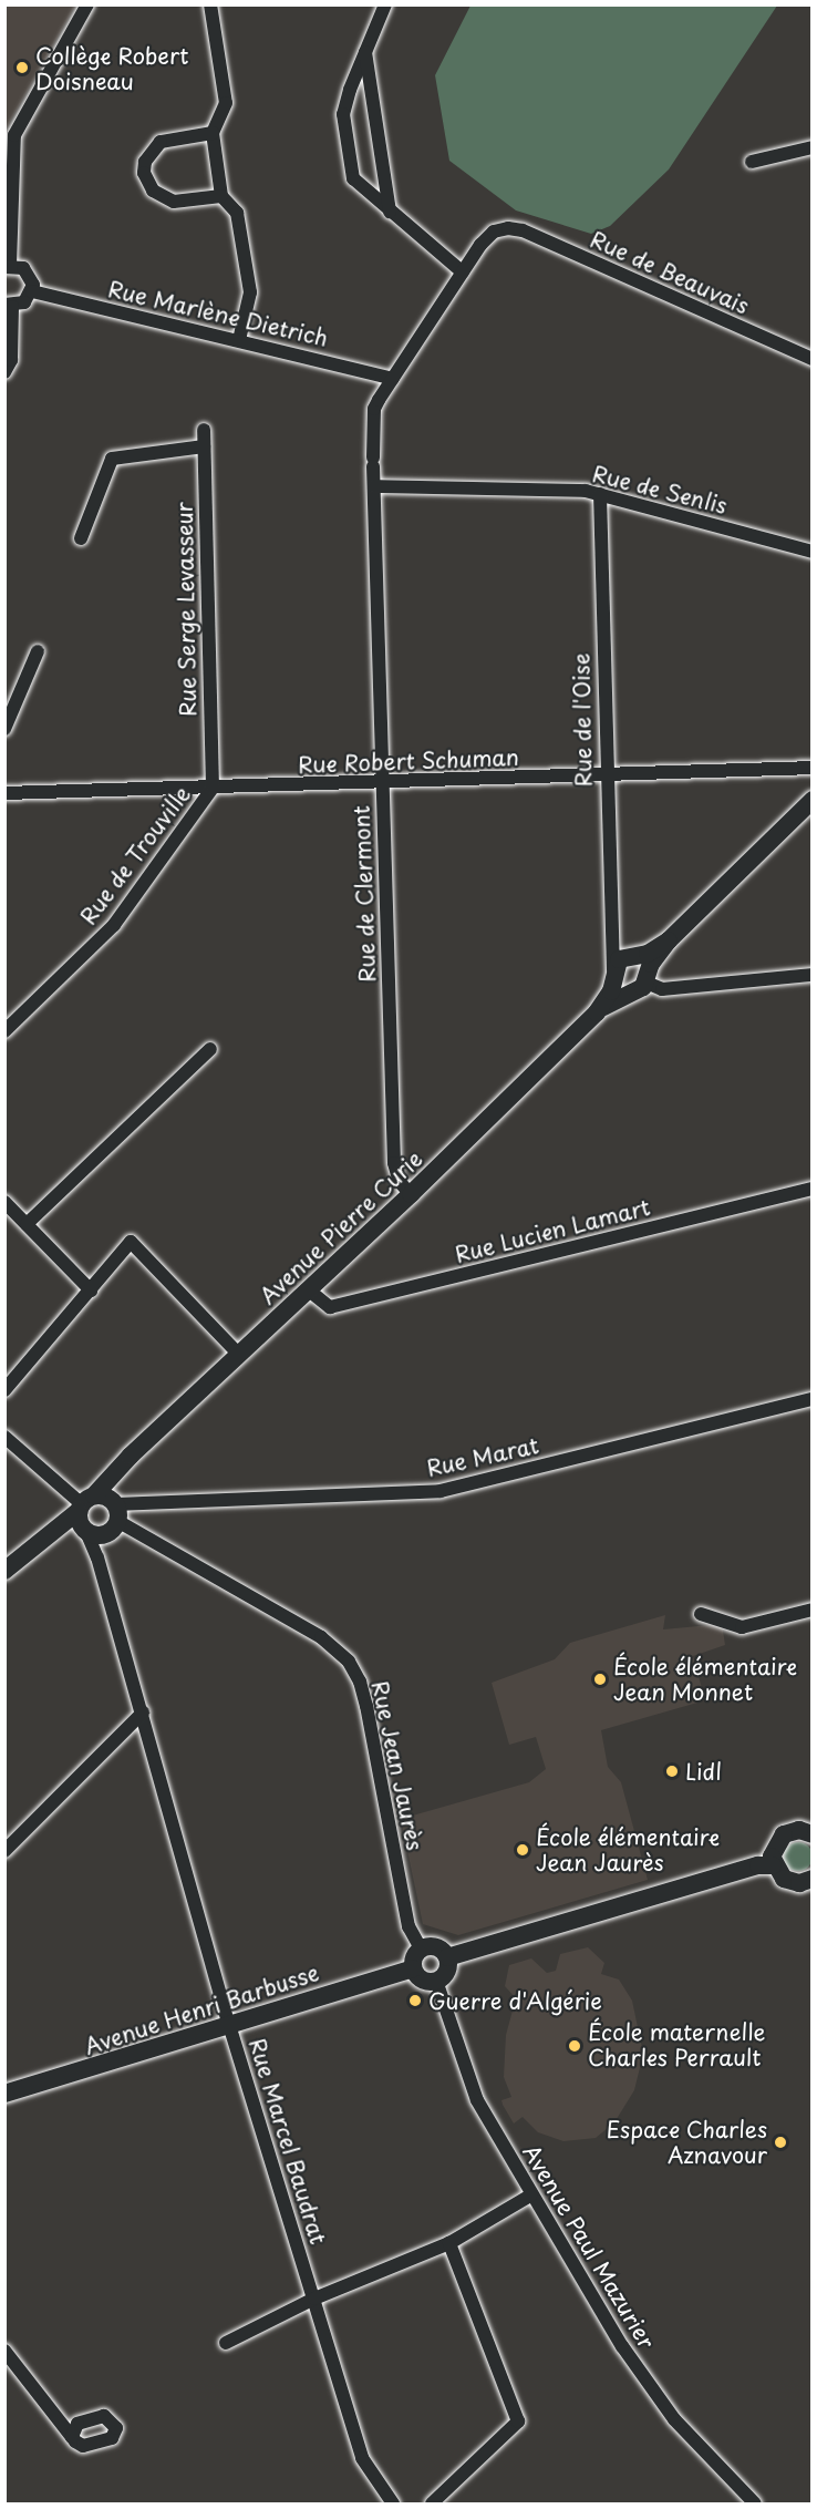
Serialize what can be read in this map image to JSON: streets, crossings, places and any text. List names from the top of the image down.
{
  "streets": {
    "main road": ["Avenue Pierre Curie", "Avenue Henri Barbusse"],
    "street": [
      "Rue de Beauvais",
      "Rue Marlène Dietrich",
      "Rue de Senlis",
      "Rue Serge Levasseur",
      "Rue de l'Oise",
      "Rue Robert Schuman",
      "Rue de Trouville",
      "Rue de Clermont",
      "Rue Lucien Lamart",
      "Rue Marat",
      "Rue Jean Jaurès",
      "Rue Marcel Baudrat",
      "Avenue Paul Mazurier"
    ]
  },
  "crossings": [
    ["Rue de Beauvais", "Rue de Clermont"],
    ["Rue Marlène Dietrich", "Rue de Clermont"],
    ["Rue de Senlis", "Rue de l'Oise"],
    ["Rue de Senlis", "Rue de Clermont"],
    ["Rue Serge Levasseur", "Rue Robert Schuman"],
    ["Rue Serge Levasseur", "Rue de Trouville"],
    ["Rue de l'Oise", "Rue Robert Schuman"],
    ["Rue de l'Oise", "Avenue Pierre Curie"],
    ["Rue Robert Schuman", "Rue de Trouville"],
    ["Rue Robert Schuman", "Rue de Clermont"],
    ["Rue de Clermont", "Avenue Pierre Curie"],
    ["Avenue Pierre Curie", "Rue Lucien Lamart"],
    ["Avenue Pierre Curie", "Rue Marat"],
    ["Avenue Pierre Curie", "Rue Jean Jaurès"],
    ["Rue Marat", "Rue Jean Jaurès"],
    ["Rue Jean Jaurès", "Avenue Henri Barbusse"],
    ["Rue Jean Jaurès", "Avenue Paul Mazurier"],
    ["Avenue Henri Barbusse", "Rue Marcel Baudrat"],
    ["Avenue Henri Barbusse", "Avenue Paul Mazurier"]
  ],
  "places": [
    "Collège Robert Doisneau",
    "École élémentaire Jean Monnet",
    "Lidl",
    "École élémentaire Jean Jaurès",
    "Guerre d'Algérie",
    "École maternelle Charles Perrault",
    "Espace Charles Aznavour"
  ]
}
